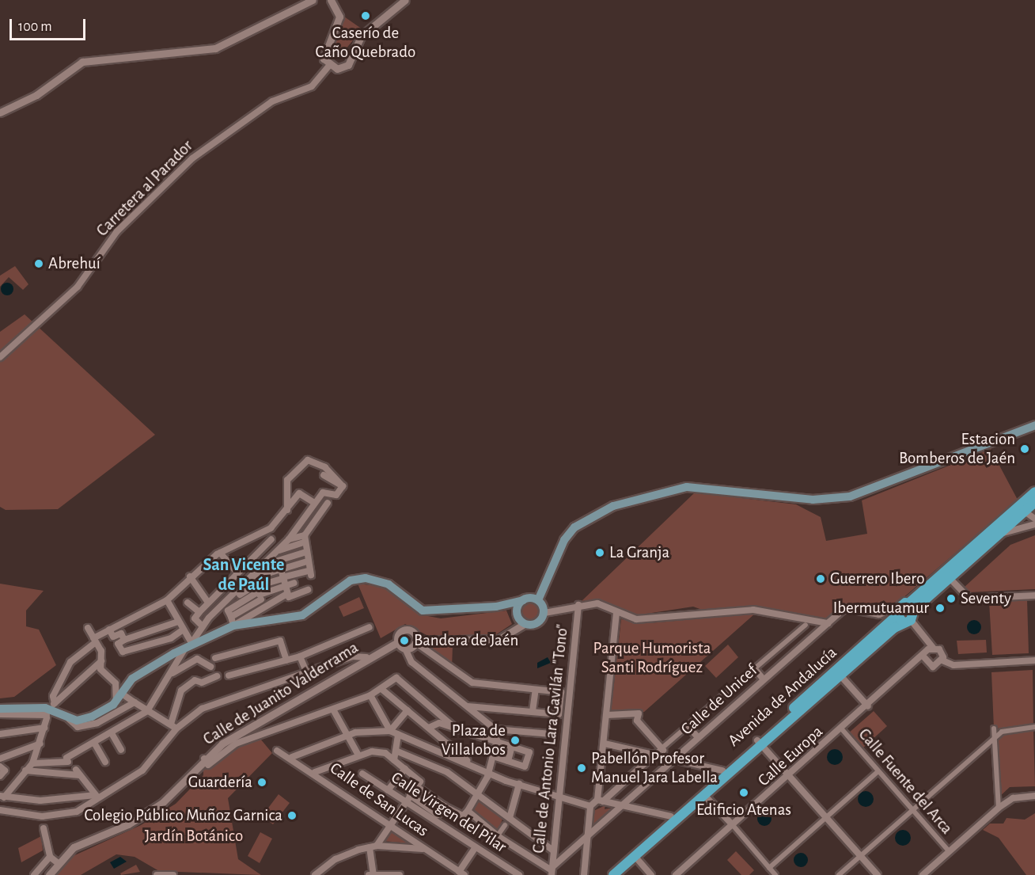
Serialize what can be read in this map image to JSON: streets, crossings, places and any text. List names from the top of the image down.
{
  "streets": {
    "main road": ["Avenida de Andalucía"],
    "street": [
      "Carretera al Parador",
      "Calle de Juanito Valderrama",
      "Calle de Unicef",
      "Calle de Antonio Lara Gavilán \"Tono\"",
      "Calle Europa",
      "Calle Fuente del Arca",
      "Calle de San Lucas",
      "Calle Virgen del Pilar"
    ]
  },
  "crossings": [
    ["Avenida de Andalucía", "Calle de Unicef"],
    ["Calle de Unicef", "Calle de Antonio Lara Gavilán \"Tono\""],
    ["Calle Europa", "Calle Fuente del Arca"]
  ],
  "districts": ["San Vicente de Paúl"],
  "parks": ["Parque Humorista Santi Rodríguez", "Jardín Botánico"],
  "places": [
    "Caserío de Caño Quebrado",
    "Abrehuí",
    "Estacion Bomberos de Jaén",
    "La Granja",
    "Guerrero Ibero",
    "Seventy",
    "Ibermutuamur",
    "Bandera de Jaén",
    "Plaza de Villalobos",
    "Pabellón Profesor Manuel Jara Labella",
    "Guardería",
    "Edificio Atenas",
    "Colegio Público Muñoz Garnica"
  ],
  "scale_bar": "100 m"
}
